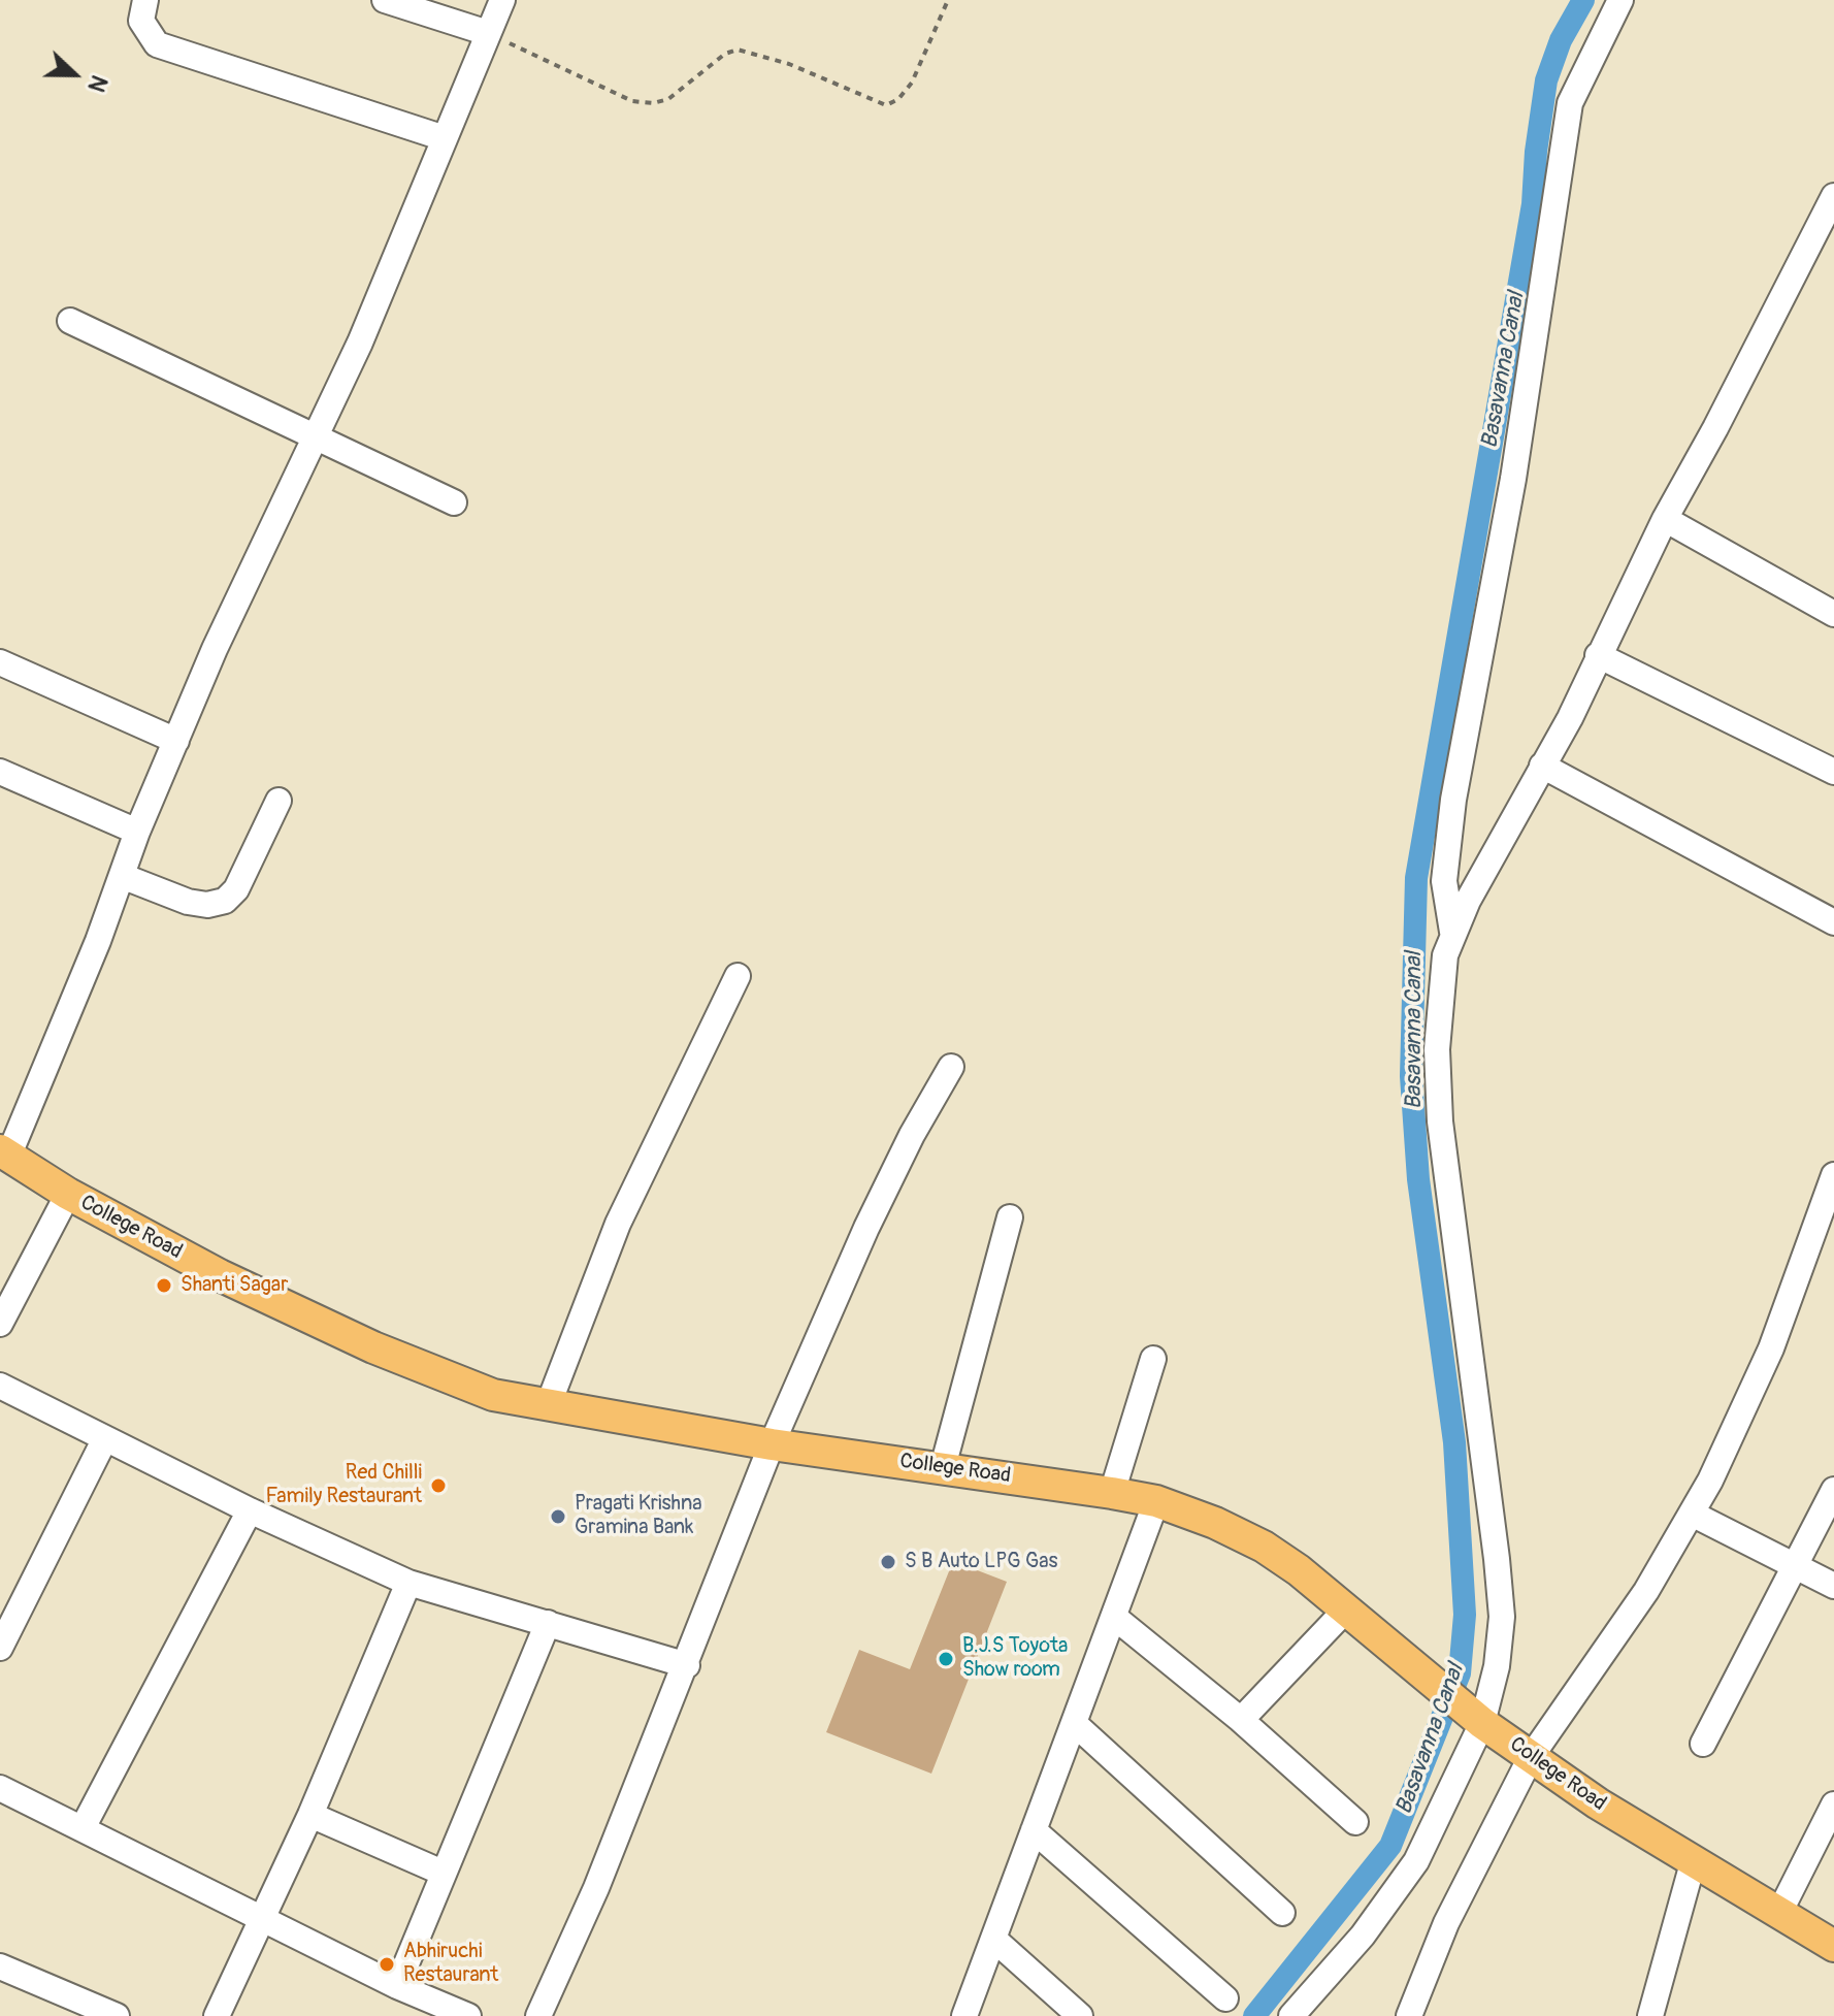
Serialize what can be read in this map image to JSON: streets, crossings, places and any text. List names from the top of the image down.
{
  "streets": {
    "main road": ["College Road"]
  },
  "water": ["Basavanna Canal"],
  "places": [
    "Shanti Sagar",
    "Red Chilli Family Restaurant",
    "Pragati Krishna Gramina Bank",
    "S B Auto LPG Gas",
    "B.J.S Toyota Show room",
    "Abhiruchi Restaurant"
  ],
  "north": "right"
}
